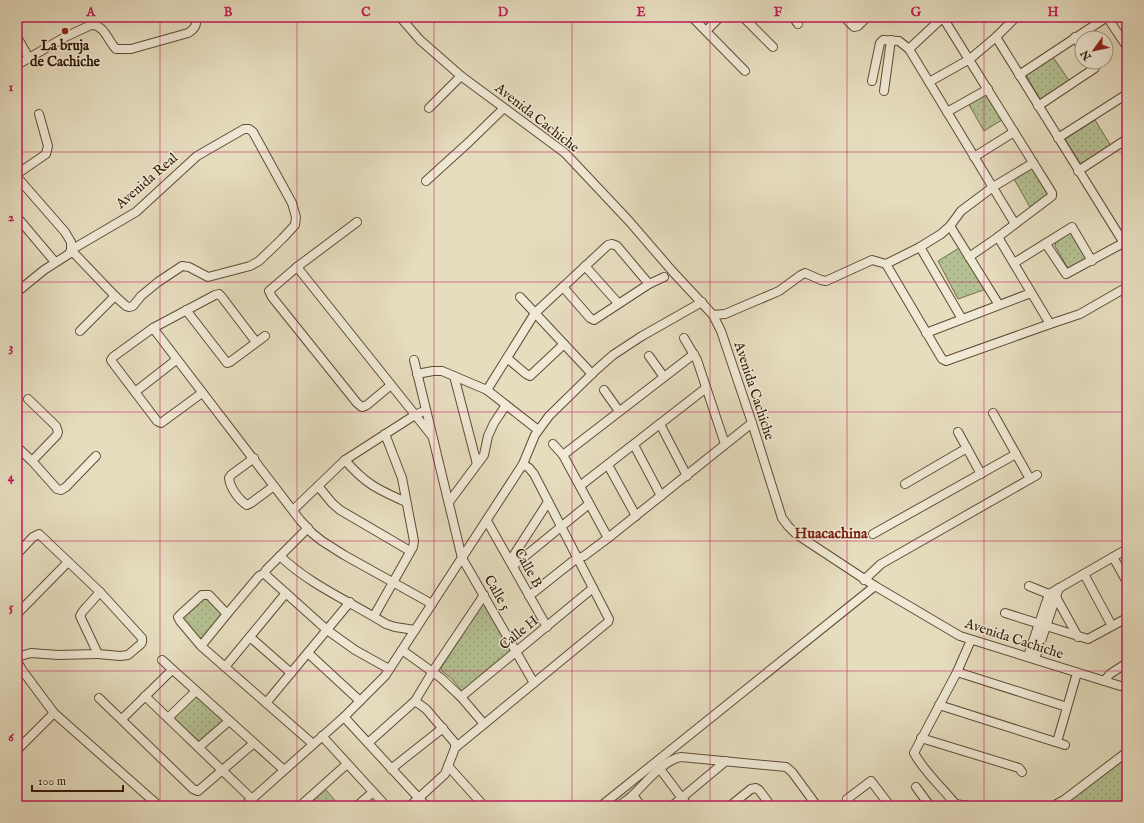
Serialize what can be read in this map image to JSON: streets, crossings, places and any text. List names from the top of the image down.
{
  "streets": {
    "street": [
      "Avenida Cachiche",
      "Avenida Real",
      "Calle B",
      "Calle 5",
      "Calle H"
    ]
  },
  "crossings": [
    ["Calle B", "Calle H"],
    ["Calle 5", "Calle H"]
  ],
  "districts": ["Huacachina"],
  "places": ["La bruja de Cachiche"],
  "scale_bar": "100 m",
  "north": "bottom left",
  "grid": {
    "columns": [
      "A",
      "B",
      "C",
      "D",
      "E",
      "F",
      "G",
      "H"
    ],
    "rows": [
      "1",
      "2",
      "3",
      "4",
      "5",
      "6"
    ]
  }
}
